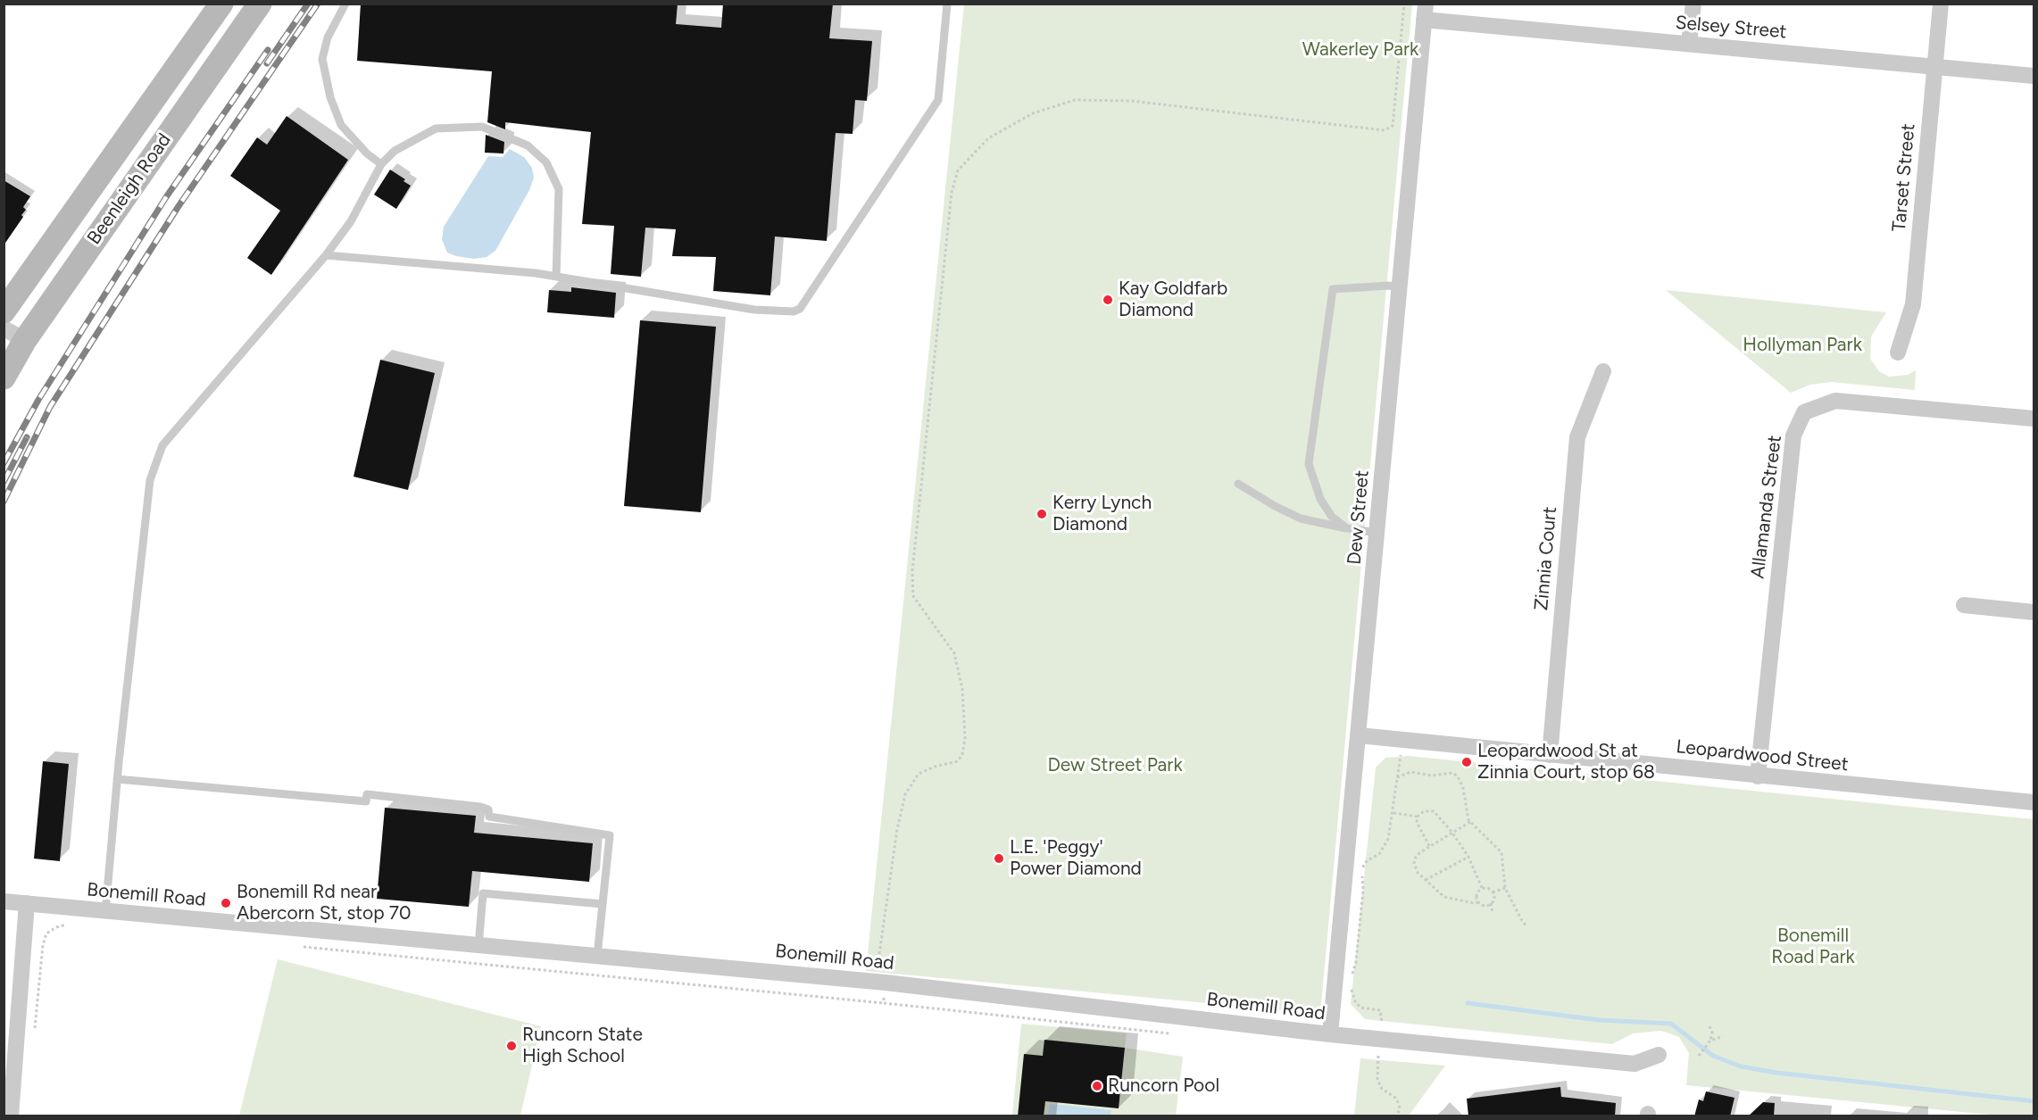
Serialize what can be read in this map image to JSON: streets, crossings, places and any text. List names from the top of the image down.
{
  "streets": {
    "main road": ["Beenleigh Road"],
    "street": [
      "Selsey Street",
      "Tarset Street",
      "Allamanda Street",
      "Dew Street",
      "Zinnia Court",
      "Leopardwood Street",
      "Bonemill Road"
    ]
  },
  "crossings": [
    ["Selsey Street", "Tarset Street"],
    ["Selsey Street", "Dew Street"],
    ["Allamanda Street", "Leopardwood Street"],
    ["Dew Street", "Leopardwood Street"],
    ["Dew Street", "Bonemill Road"],
    ["Zinnia Court", "Leopardwood Street"]
  ],
  "parks": [
    "Wakerley Park",
    "Hollyman Park",
    "Dew Street Park",
    "Bonemill Road Park"
  ],
  "places": [
    "Kay Goldfarb Diamond",
    "Kerry Lynch Diamond",
    "Leopardwood St at Zinnia Court, stop 68",
    "L.E. 'Peggy' Power Diamond",
    "Bonemill Rd near Abercorn St, stop 70",
    "Runcorn State High School",
    "Runcorn Pool"
  ]
}
